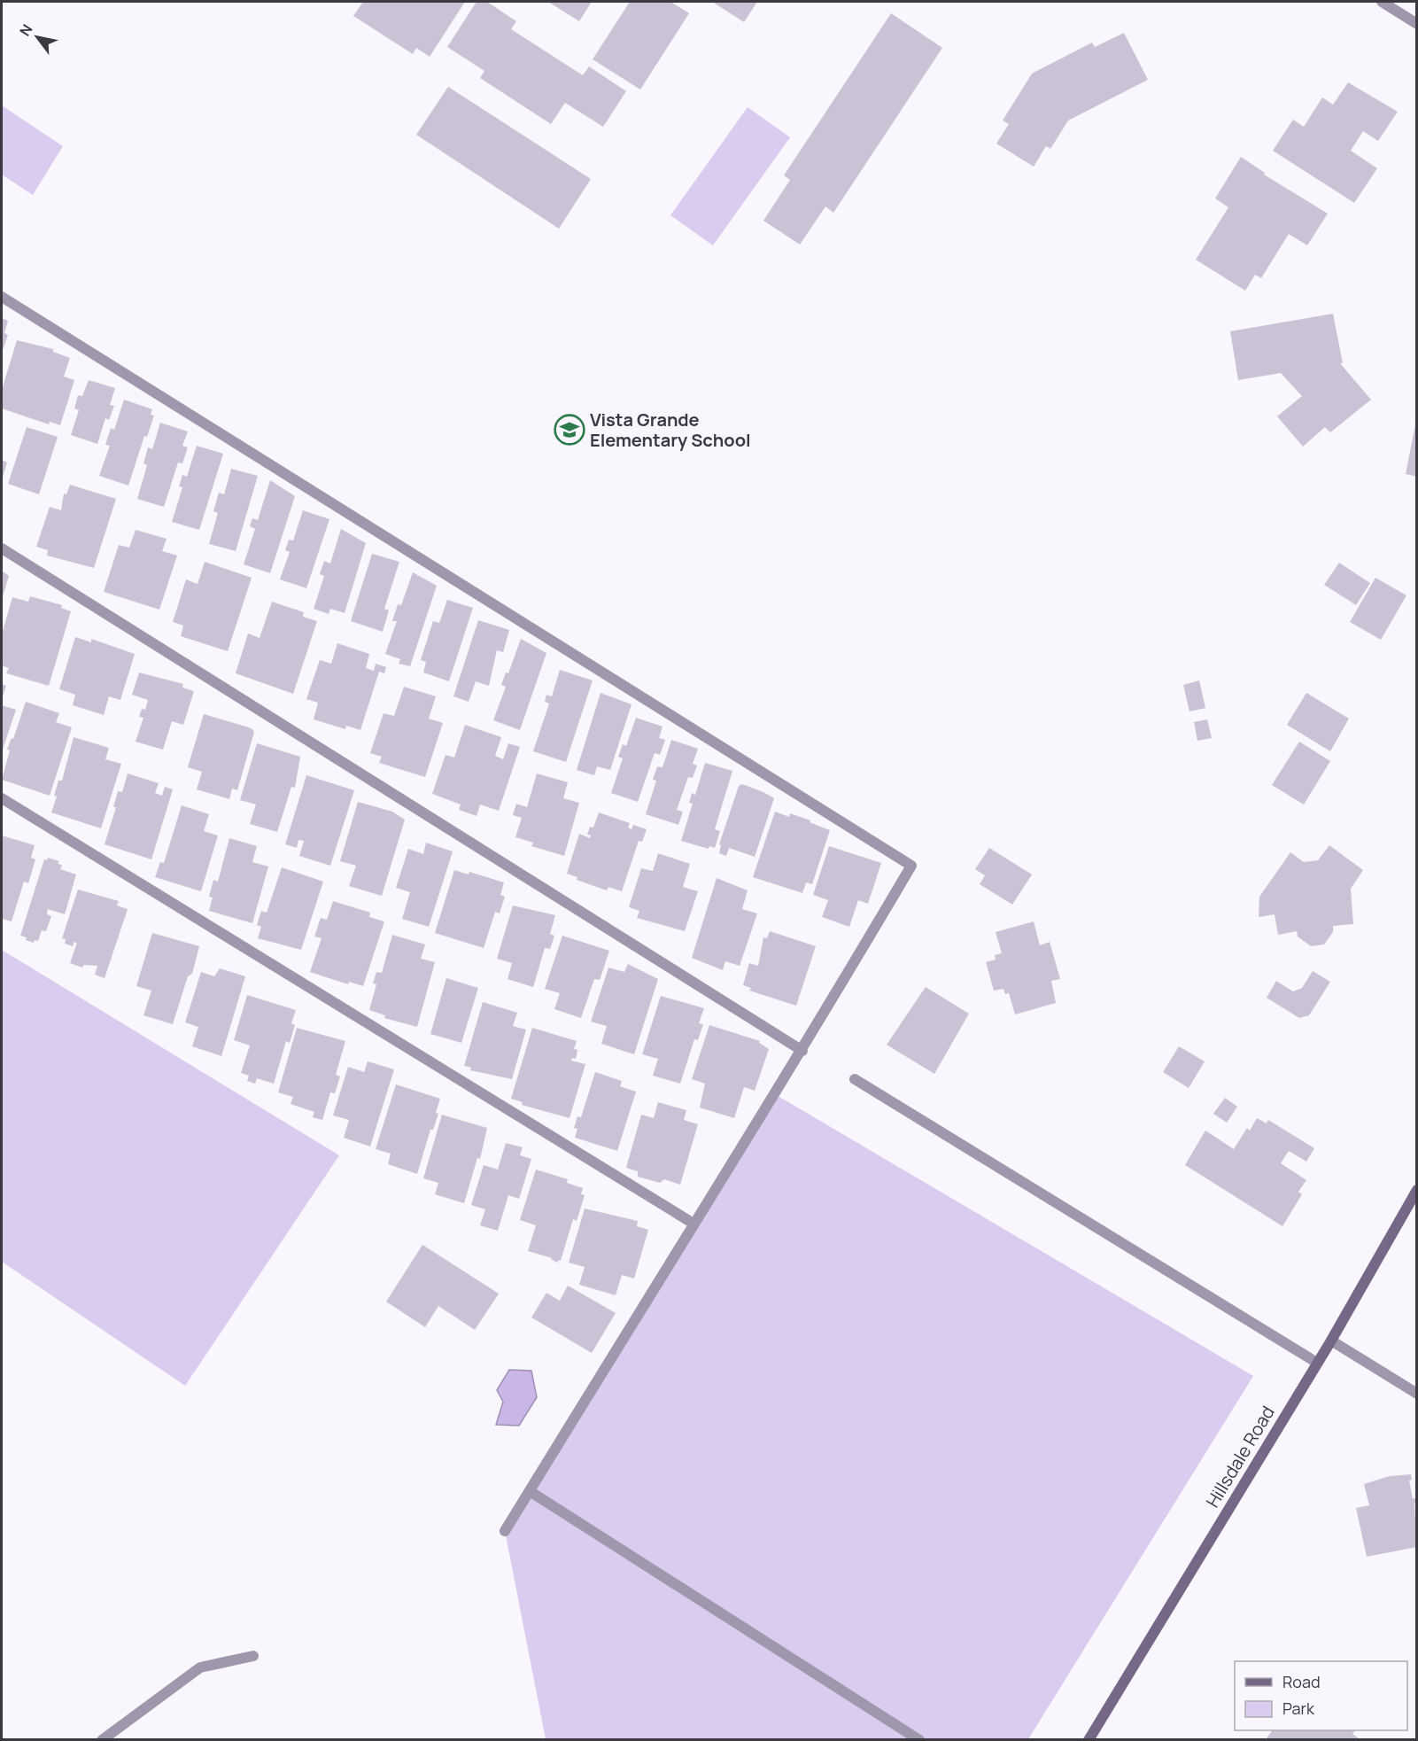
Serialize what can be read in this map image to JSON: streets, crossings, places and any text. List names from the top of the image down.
{
  "streets": {
    "main road": ["Hillsdale Road"]
  },
  "places": {
    "school or university": ["Vista Grande Elementary School"]
  },
  "legend": ["Road", "Park"],
  "north": "top left"
}
